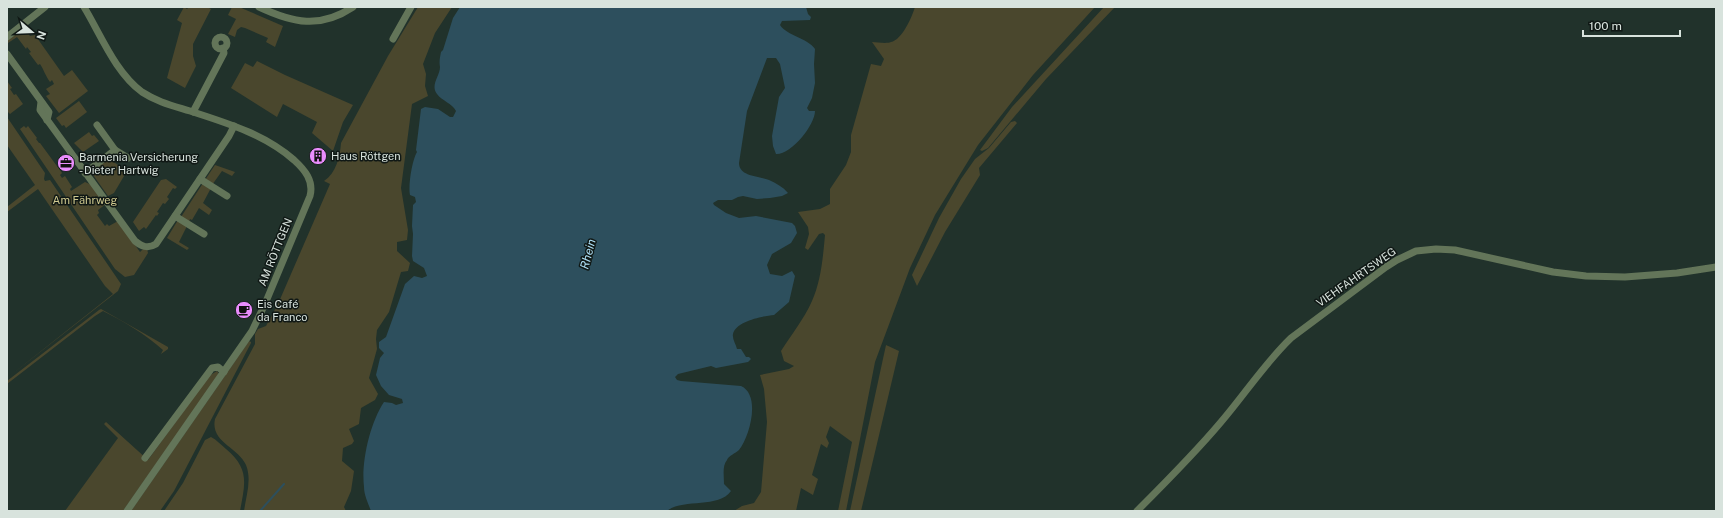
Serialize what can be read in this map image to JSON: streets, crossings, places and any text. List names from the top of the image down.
{
  "streets": {
    "street": ["AM RÖTTGEN", "VIEHFAHRTSWEG"]
  },
  "water": ["Rhein"],
  "parks": ["Am Fährweg"],
  "places": {
    "building": ["Haus Röttgen"],
    "office": ["Barmenia Versicherung - Dieter Hartwig"],
    "cafe": ["Eis Café da Franco"]
  },
  "scale_bar": "100 m",
  "north": "right"
}
